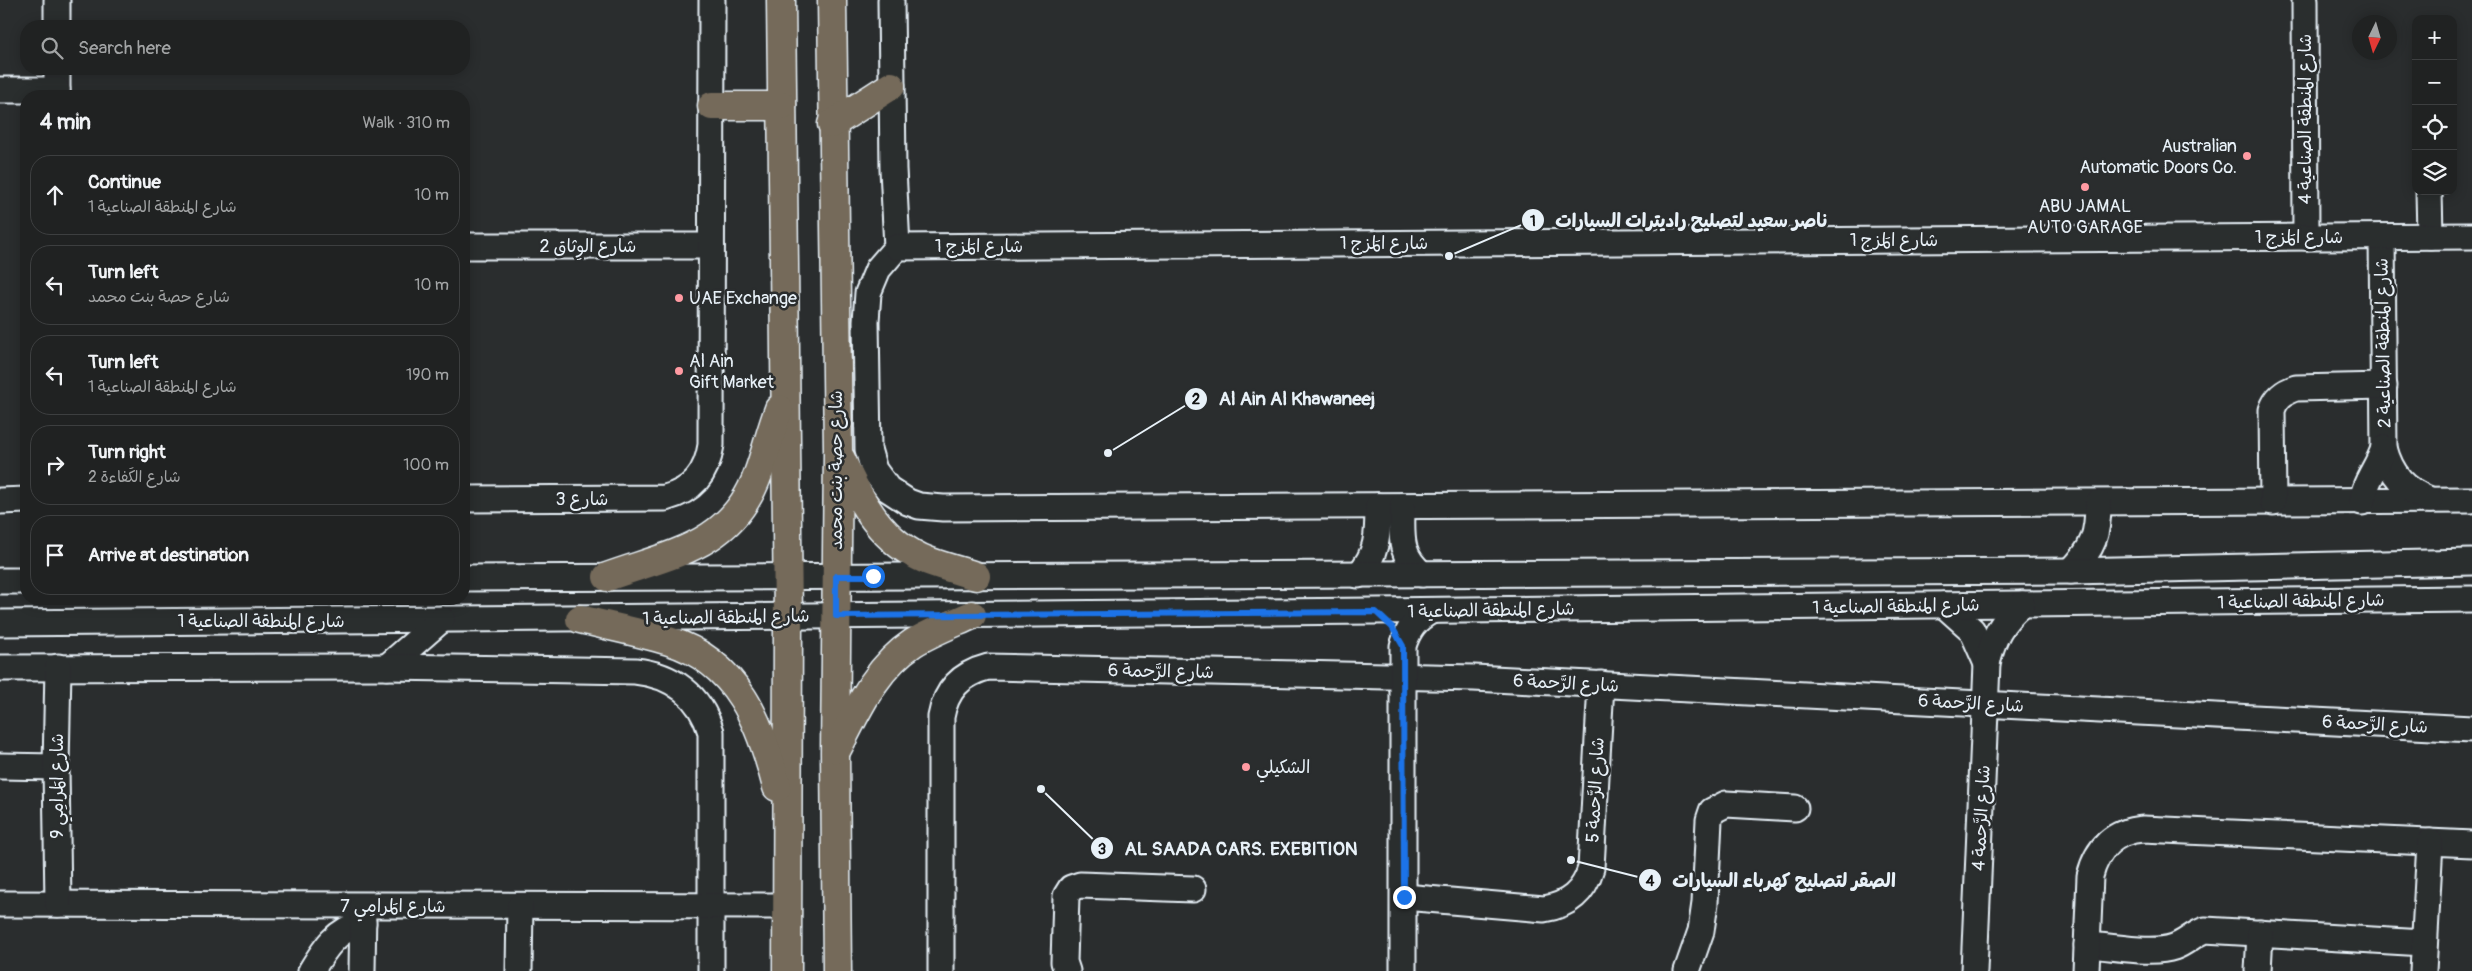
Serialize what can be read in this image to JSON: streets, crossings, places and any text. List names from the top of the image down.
{
  "streets": {
    "main road": ["شارع حصة بنت محمد"],
    "street": [
      "شارع المنطقة الصناعية 4",
      "شارع المَزج 1",
      "شارع الوِثاق 2",
      "شارع المنطقة الصناعية 2",
      "شارع 3",
      "شارع المنطقة الصناعية 1",
      "شارع الرَّحمة 6",
      "شارع المَرامِي 9",
      "شارع الرَّحمة 5",
      "شارع الرَّحمة 4",
      "شارع المَرامِي 7"
    ]
  },
  "crossings": [
    ["شارع المنطقة الصناعية 4", "شارع المَزج 1"],
    ["شارع المَزج 1", "شارع المنطقة الصناعية 2"],
    ["شارع الوِثاق 2", "شارع 3"],
    ["شارع حصة بنت محمد", "شارع المنطقة الصناعية 1"],
    ["شارع المنطقة الصناعية 1", "شارع الرَّحمة 4"],
    ["شارع الرَّحمة 6", "شارع الرَّحمة 5"],
    ["شارع الرَّحمة 6", "شارع الرَّحمة 4"],
    ["شارع المَرامِي 9", "شارع المَرامِي 7"]
  ],
  "places": [
    "Australian Automatic Doors Co.",
    "ABU JAMAL AUTO GARAGE",
    "ناصر سعيد لتصليح راديترات السيارات",
    "UAE Exchange",
    "Al Ain Gift Market",
    "Al Ain Al Khawaneej",
    "الشكيلي",
    "AL SAADA CARS. EXEBITION",
    "الصقر لتصليح كهرباء السيارات"
  ],
  "north": "bottom",
  "page": {
    "map_buttons": ["+", "−"],
    "search": "Search here",
    "heading": ["4 min", "Walk · 310 m"],
    "list": [
      ["Continue", "شارع المنطقة الصناعية 1", "10 m"],
      ["Turn left", "شارع حصة بنت محمد", "10 m"],
      ["Turn left", "شارع المنطقة الصناعية 1", "190 m"],
      ["Turn right", "شارع الكَفاءة 2", "100 m"],
      "Arrive at destination"
    ]
  }
}
